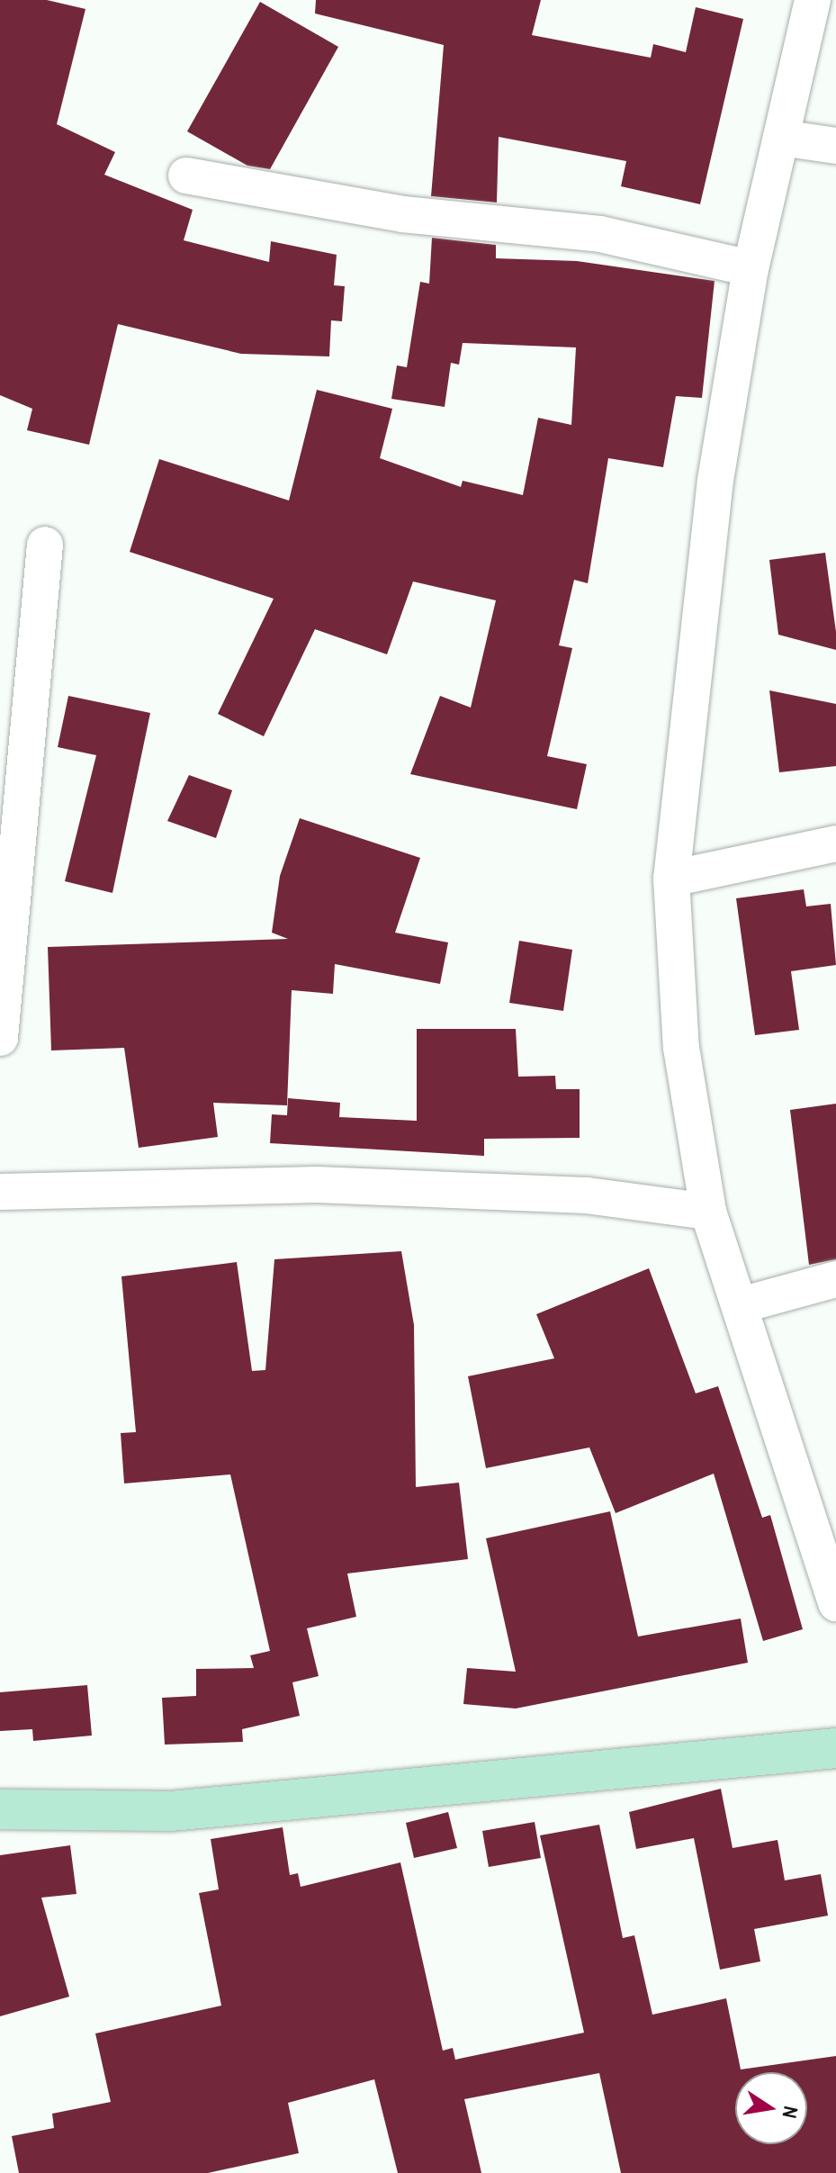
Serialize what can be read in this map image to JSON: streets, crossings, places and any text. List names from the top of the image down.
{
  "north": "right"
}
